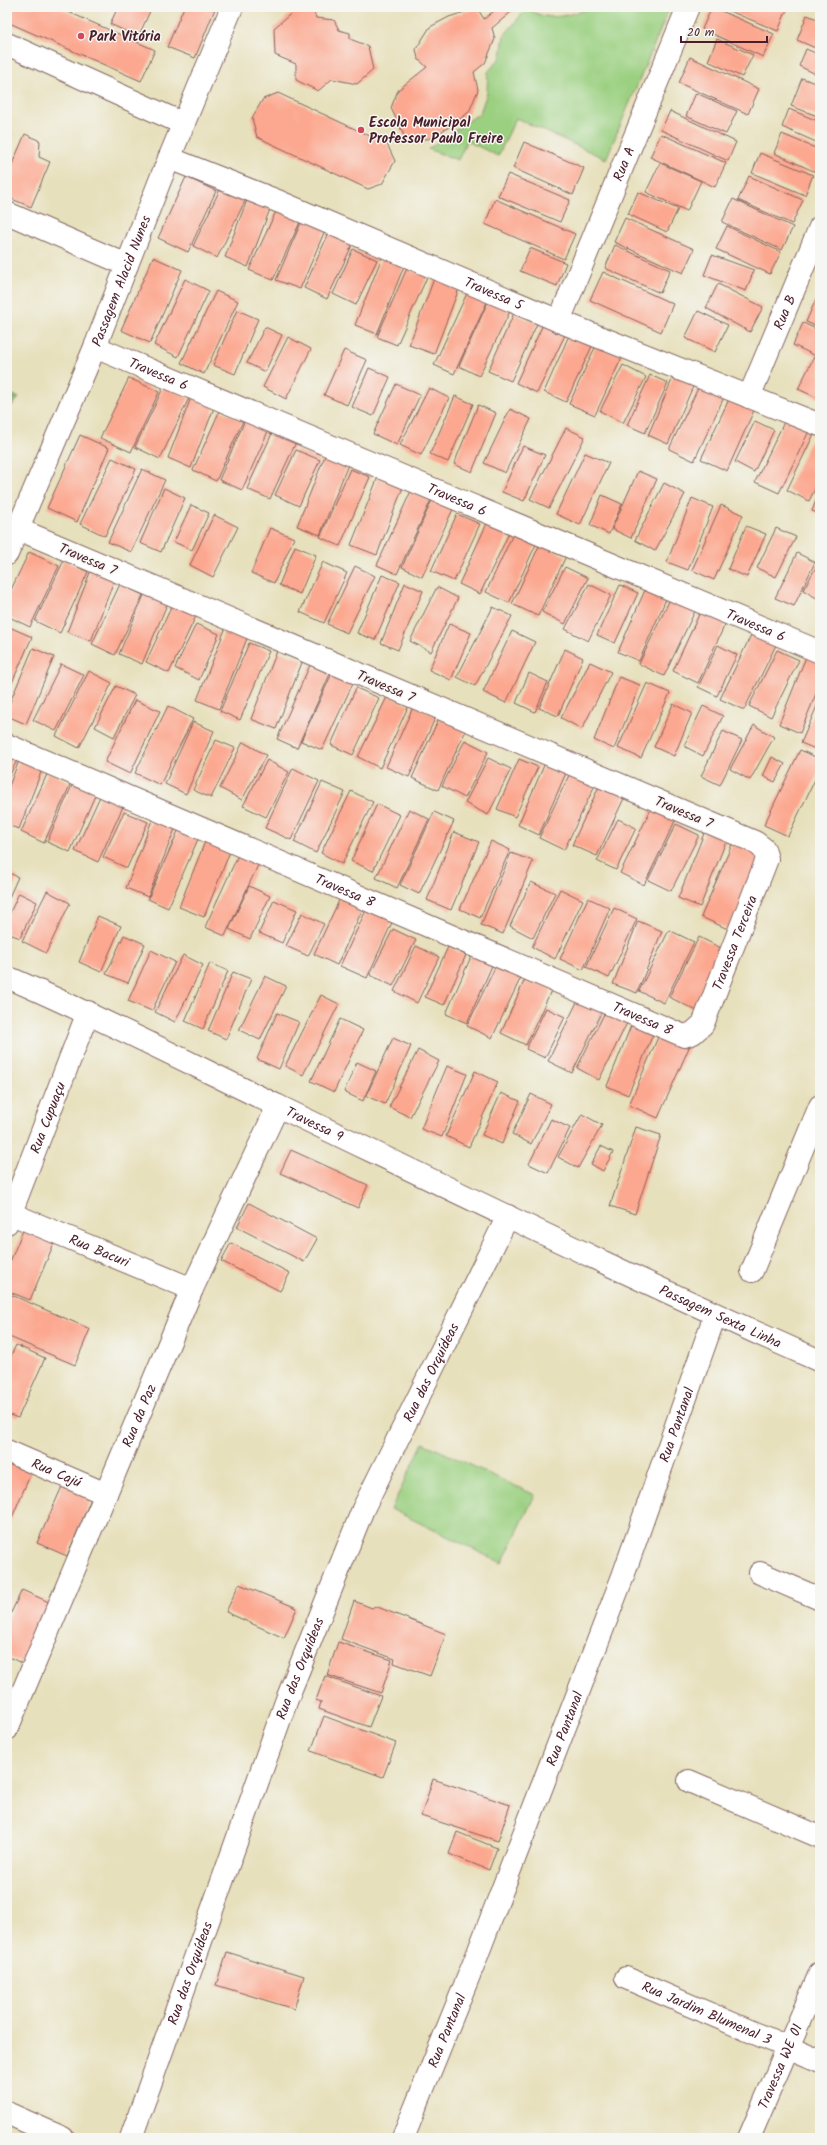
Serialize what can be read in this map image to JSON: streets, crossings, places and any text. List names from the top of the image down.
{
  "streets": {
    "street": [
      "Rua A",
      "Passagem Alacid Nunes",
      "Travessa 5",
      "Rua B",
      "Travessa 6",
      "Travessa 7",
      "Travessa 8",
      "Travessa Terceira",
      "Rua Cupuaçu",
      "Travessa 9",
      "Rua Bacuri",
      "Passagem Sexta Linha",
      "Rua das Orquídeas",
      "Rua da Paz",
      "Rua Pantanal",
      "Rua Cajú",
      "Rua Jardim Blumenal 3",
      "Travessa WE 01"
    ]
  },
  "crossings": [
    ["Rua A", "Travessa 5"],
    ["Passagem Alacid Nunes", "Travessa 5"],
    ["Passagem Alacid Nunes", "Travessa 6"],
    ["Passagem Alacid Nunes", "Travessa 7"],
    ["Travessa 5", "Rua B"],
    ["Travessa 7", "Travessa Terceira"],
    ["Travessa 8", "Travessa Terceira"],
    ["Rua Cupuaçu", "Travessa 9"],
    ["Rua Cupuaçu", "Rua Bacuri"],
    ["Travessa 9", "Passagem Sexta Linha"],
    ["Travessa 9", "Rua das Orquídeas"],
    ["Travessa 9", "Rua da Paz"],
    ["Rua Bacuri", "Rua da Paz"],
    ["Passagem Sexta Linha", "Rua Pantanal"],
    ["Rua da Paz", "Rua Cajú"],
    ["Rua Jardim Blumenal 3", "Travessa WE 01"]
  ],
  "places": ["Park Vitória", "Escola Municipal Professor Paulo Freire"],
  "scale_bar": "20 m"
}
